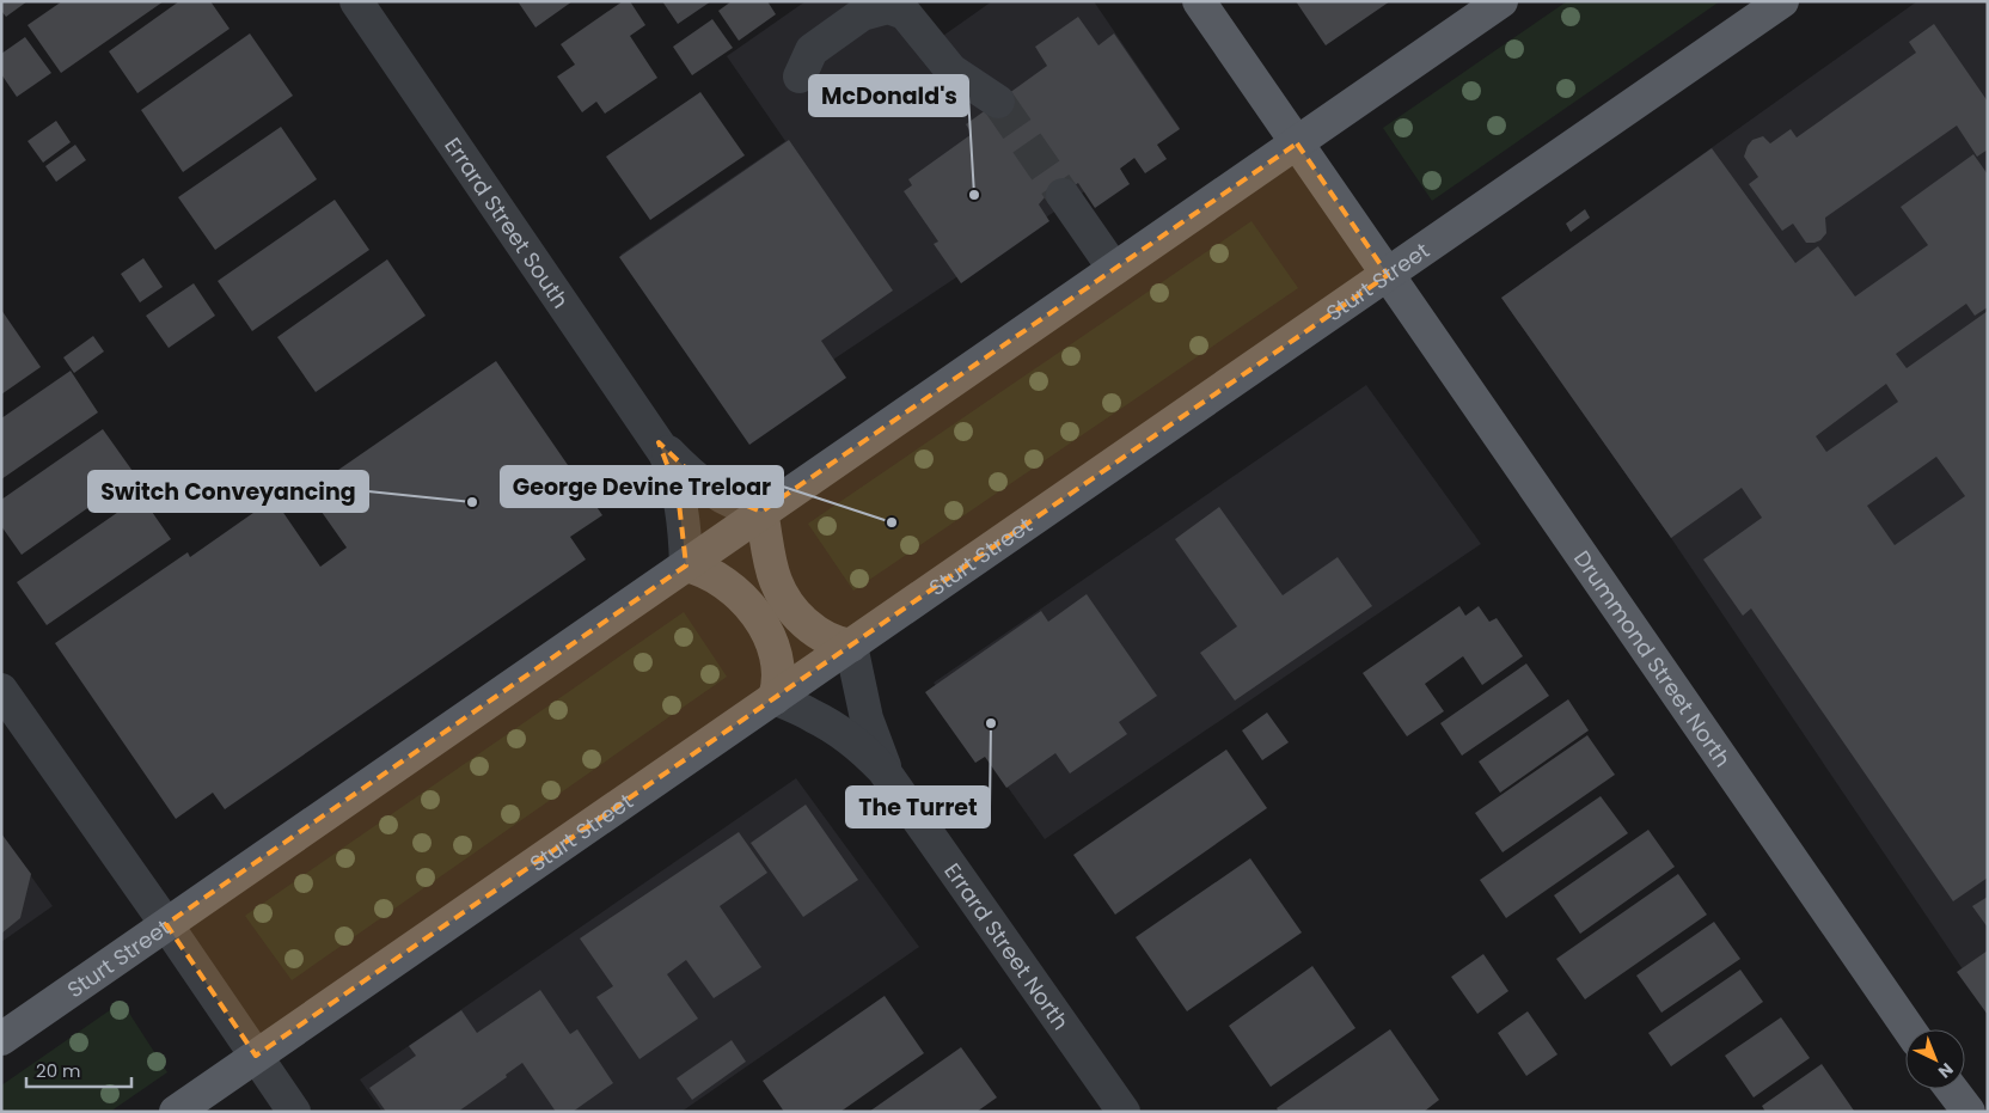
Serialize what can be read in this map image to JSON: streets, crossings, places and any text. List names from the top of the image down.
{
  "streets": {
    "main road": ["Sturt Street", "Drummond Street North"],
    "street": ["Errard Street South", "Errard Street North"]
  },
  "crossings": [
    ["Errard Street South", "Sturt Street"],
    ["Sturt Street", "Drummond Street North"],
    ["Sturt Street", "Errard Street North"]
  ],
  "places": [
    "McDonald's",
    "Switch Conveyancing",
    "George Devine Treloar",
    "The Turret"
  ],
  "scale_bar": "20 m",
  "north": "bottom right"
}
